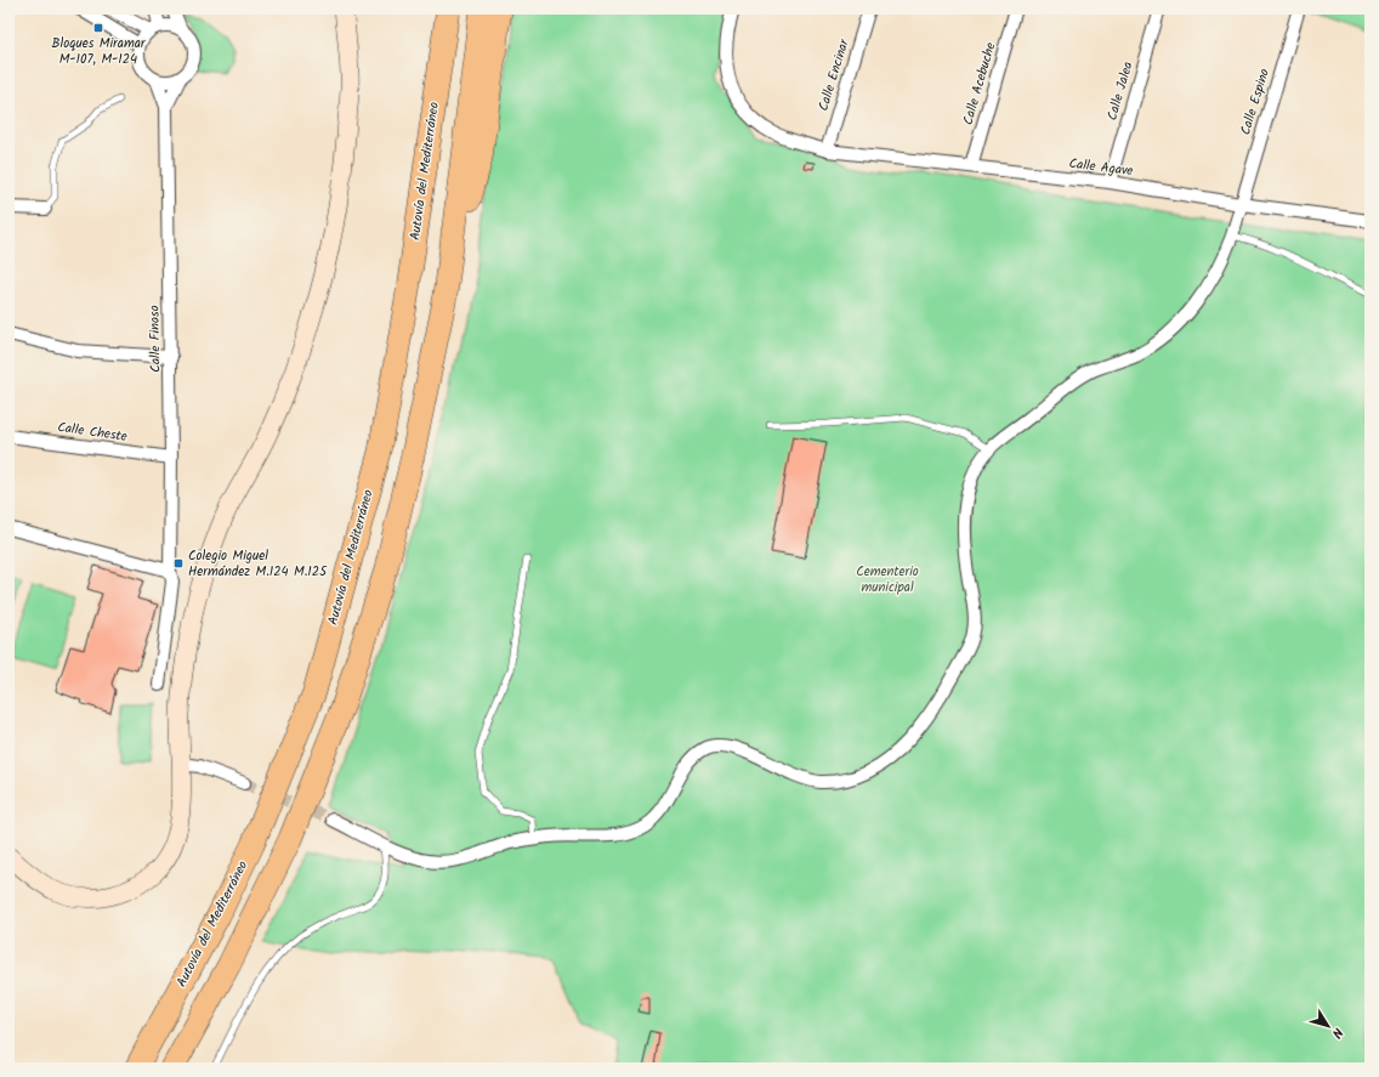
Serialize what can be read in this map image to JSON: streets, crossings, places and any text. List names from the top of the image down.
{
  "streets": {
    "highway": ["Autovía del Mediterráneo"],
    "street": [
      "Calle Encinar",
      "Calle Acebuche",
      "Calle Jalea",
      "Calle Espino",
      "Calle Agave",
      "Calle Finoso",
      "Calle Cheste"
    ]
  },
  "crossings": [
    ["Calle Encinar", "Calle Agave"],
    ["Calle Acebuche", "Calle Agave"],
    ["Calle Jalea", "Calle Agave"],
    ["Calle Espino", "Calle Agave"],
    ["Calle Finoso", "Calle Cheste"]
  ],
  "parks": ["Cementerio municipal"],
  "places": {
    "transit": ["Bloques Miramar M-107, M-124", "Colegio Miguel Hermández M.124 M.125"]
  },
  "north": "bottom right"
}
